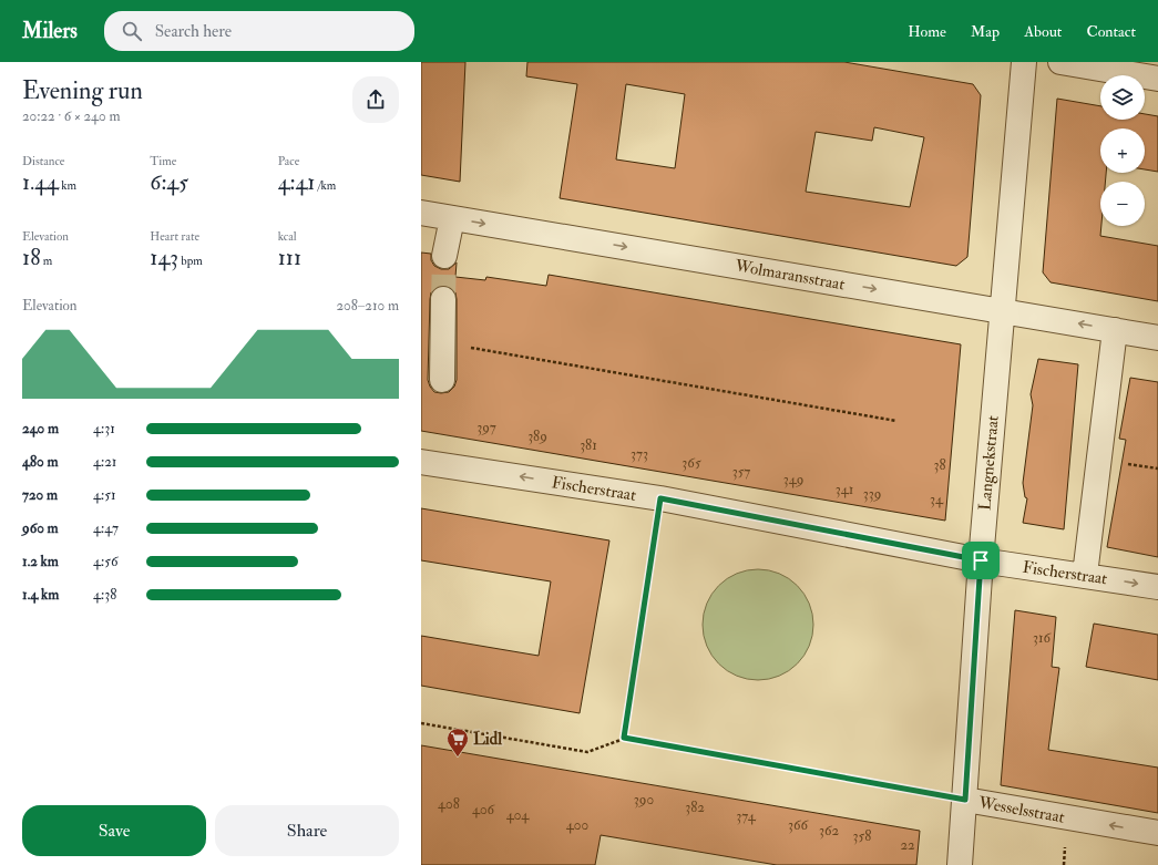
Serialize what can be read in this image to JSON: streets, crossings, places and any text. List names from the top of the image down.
{
  "streets": {
    "street": [
      "Wolmaransstraat",
      "Langnekstraat",
      "Fischerstraat",
      "Wesselsstraat"
    ]
  },
  "crossings": [
    ["Wolmaransstraat", "Langnekstraat"],
    ["Langnekstraat", "Fischerstraat"],
    ["Langnekstraat", "Wesselsstraat"]
  ],
  "one_way": ["Wesselsstraat"],
  "places": {
    "supermarket": ["Lidl"]
  },
  "house_numbers": [
    "397",
    "389",
    "381",
    "373",
    "365",
    "38",
    "357",
    "349",
    "341",
    "339",
    "34",
    "316",
    "390",
    "408",
    "382",
    "406",
    "404",
    "374",
    "400",
    "366",
    "362",
    "358",
    "22"
  ],
  "page": {
    "header": "Milers",
    "search": "Search here",
    "nav": [
      "Home",
      "Map",
      "About",
      "Contact"
    ],
    "heading": ["Evening run", "20:22 · 6 × 240 m"],
    "map_buttons": ["+", "−"],
    "stats": [
      ["Distance", "1.44 km"],
      ["Time", "6:45"],
      ["Pace", "4:41 /km"],
      ["Elevation", "18 m"],
      ["Heart rate", "143 bpm"],
      ["kcal", "111"]
    ],
    "chart": ["Elevation", "208–210 m"],
    "list": [
      {
        "name": "240 m",
        "note": "4:31"
      },
      {
        "name": "480 m",
        "note": "4:21"
      },
      {
        "name": "720 m",
        "note": "4:51"
      },
      {
        "name": "960 m",
        "note": "4:47"
      },
      {
        "name": "1.2 km",
        "note": "4:56"
      },
      {
        "name": "1.4 km",
        "note": "4:38"
      }
    ],
    "buttons": ["Save", "Share"]
  }
}
